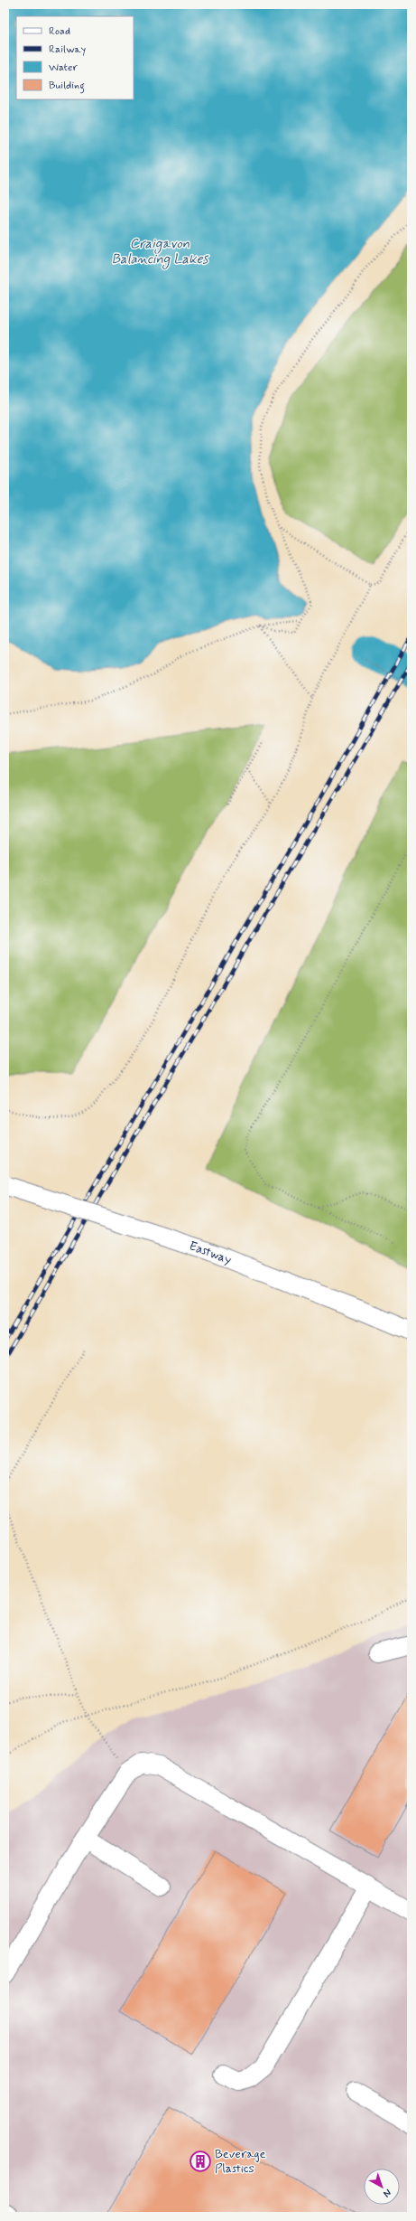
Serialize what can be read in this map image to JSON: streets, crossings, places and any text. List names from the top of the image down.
{
  "streets": {
    "street": ["Eastway"]
  },
  "water": ["Craigavon Balancing Lakes"],
  "places": {
    "building": ["Beverage Plastics"]
  },
  "legend": [
    "Road",
    "Railway",
    "Water",
    "Building"
  ],
  "north": "bottom right"
}
